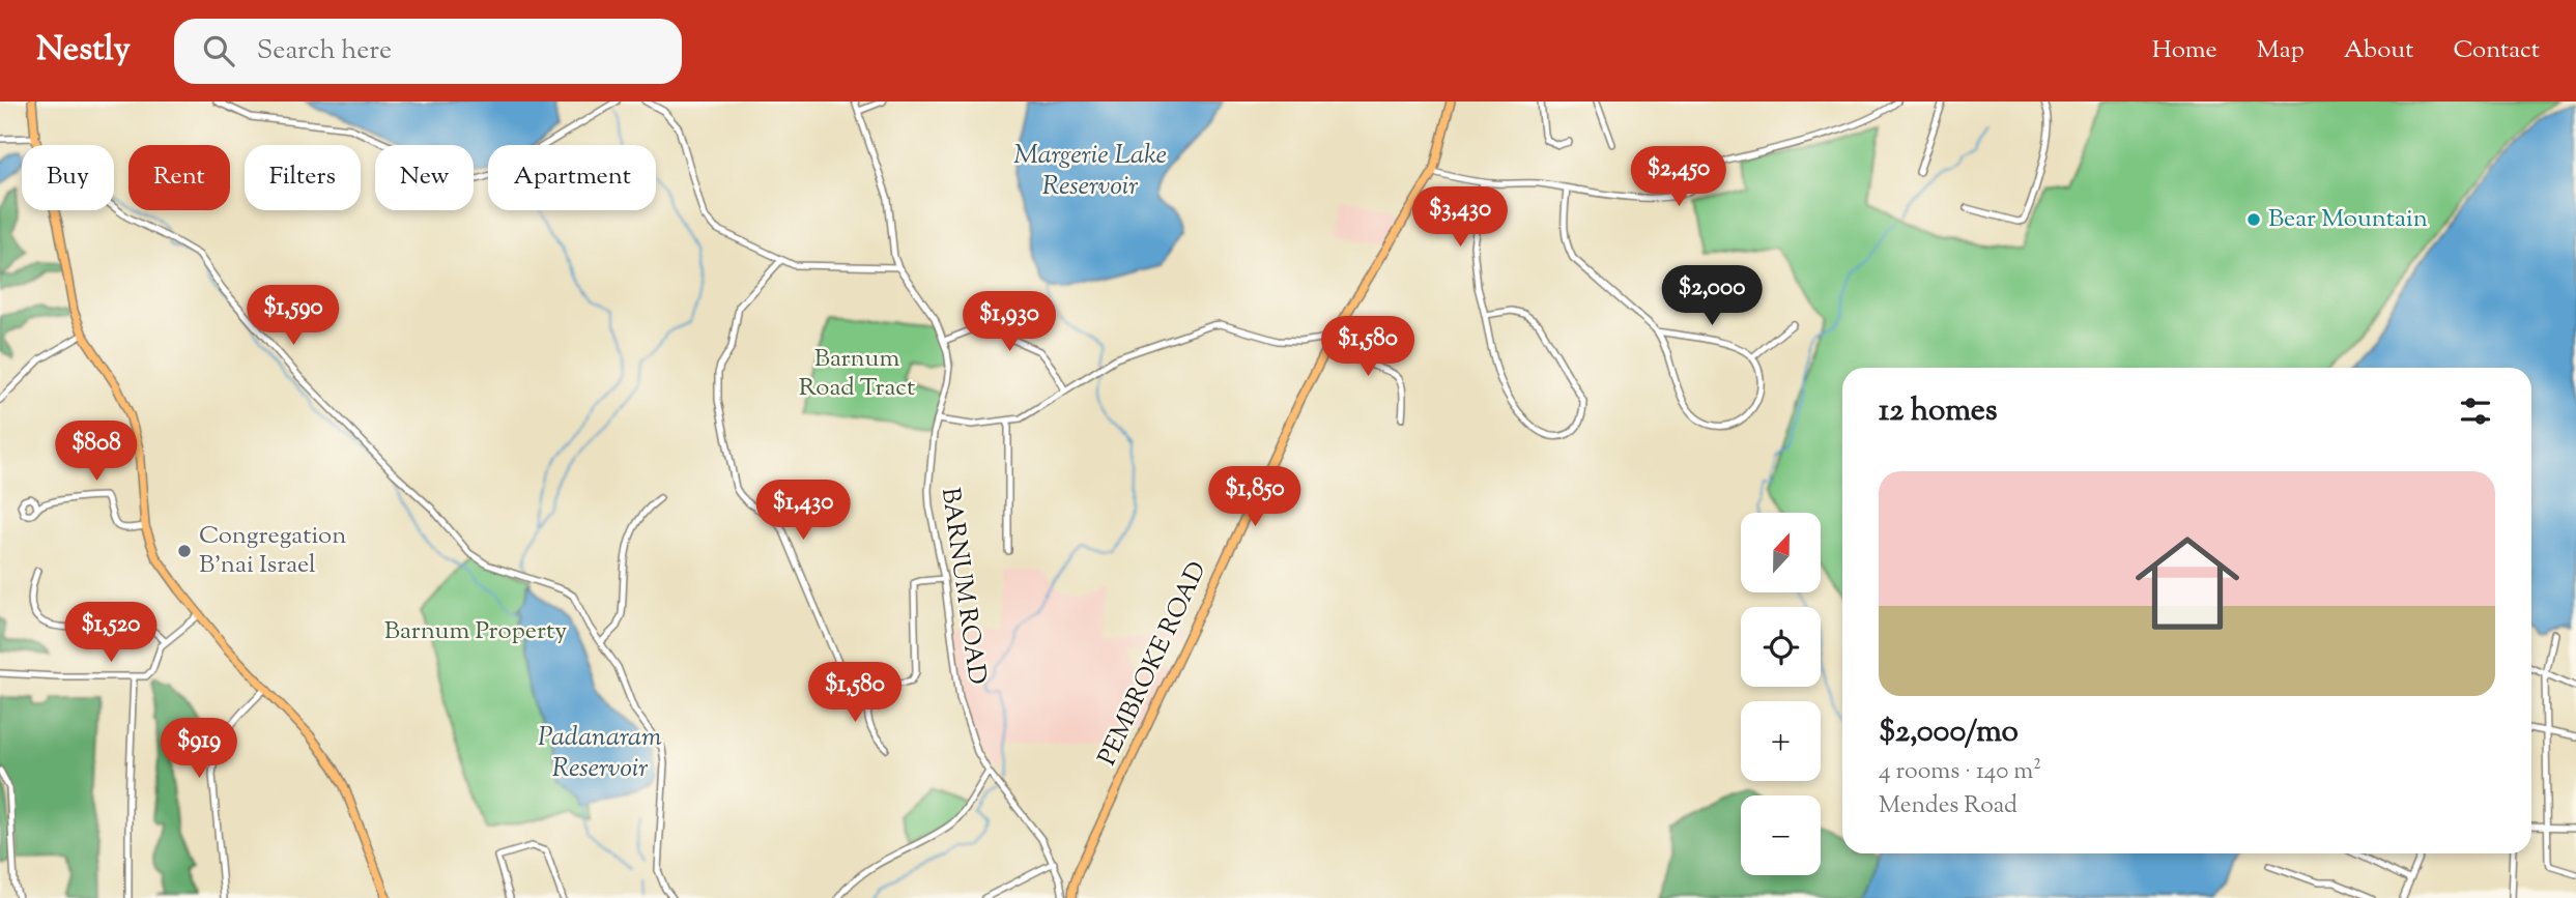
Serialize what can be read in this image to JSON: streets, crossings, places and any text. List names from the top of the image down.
{
  "streets": {
    "main road": ["PEMBROKE ROAD"],
    "street": ["BARNUM ROAD"]
  },
  "water": ["Margerie Lake Reservoir", "Padanaram Reservoir"],
  "parks": ["Barnum Road Tract", "Barnum Property"],
  "places": ["Bear Mountain", "Congregation B'nai Israel"],
  "north": "top",
  "page": {
    "header": "Nestly",
    "search": "Search here",
    "nav": [
      "Home",
      "Map",
      "About",
      "Contact"
    ],
    "chip": [
      "Buy",
      "Rent",
      "Filters",
      "New",
      "Apartment"
    ],
    "price": [
      "$2,450",
      "$3,430",
      "$2,000",
      "$1,590",
      "$1,930",
      "$1,580",
      "$808",
      "$1,850",
      "$1,430",
      "$1,520",
      "$1,580",
      "$919"
    ],
    "heading": "12 homes",
    "list": [
      {
        "name": "$2,000/mo",
        "note": "4 rooms · 140 m² · Mendes Road"
      }
    ],
    "map_buttons": ["+", "−"]
  }
}
